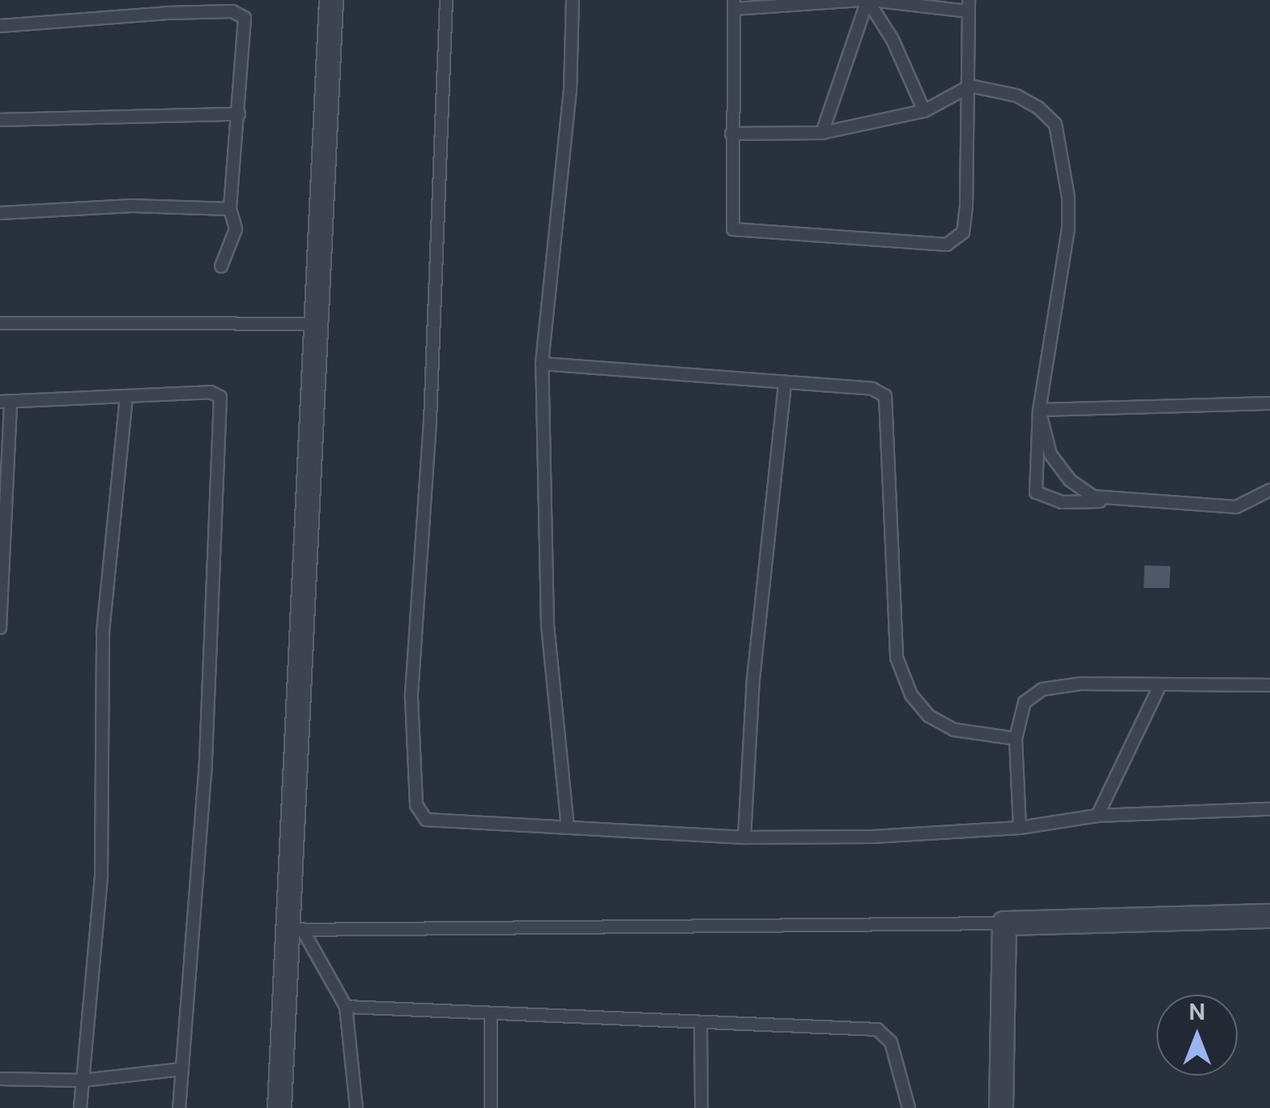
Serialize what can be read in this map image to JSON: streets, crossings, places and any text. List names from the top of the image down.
{
  "north": "top"
}
